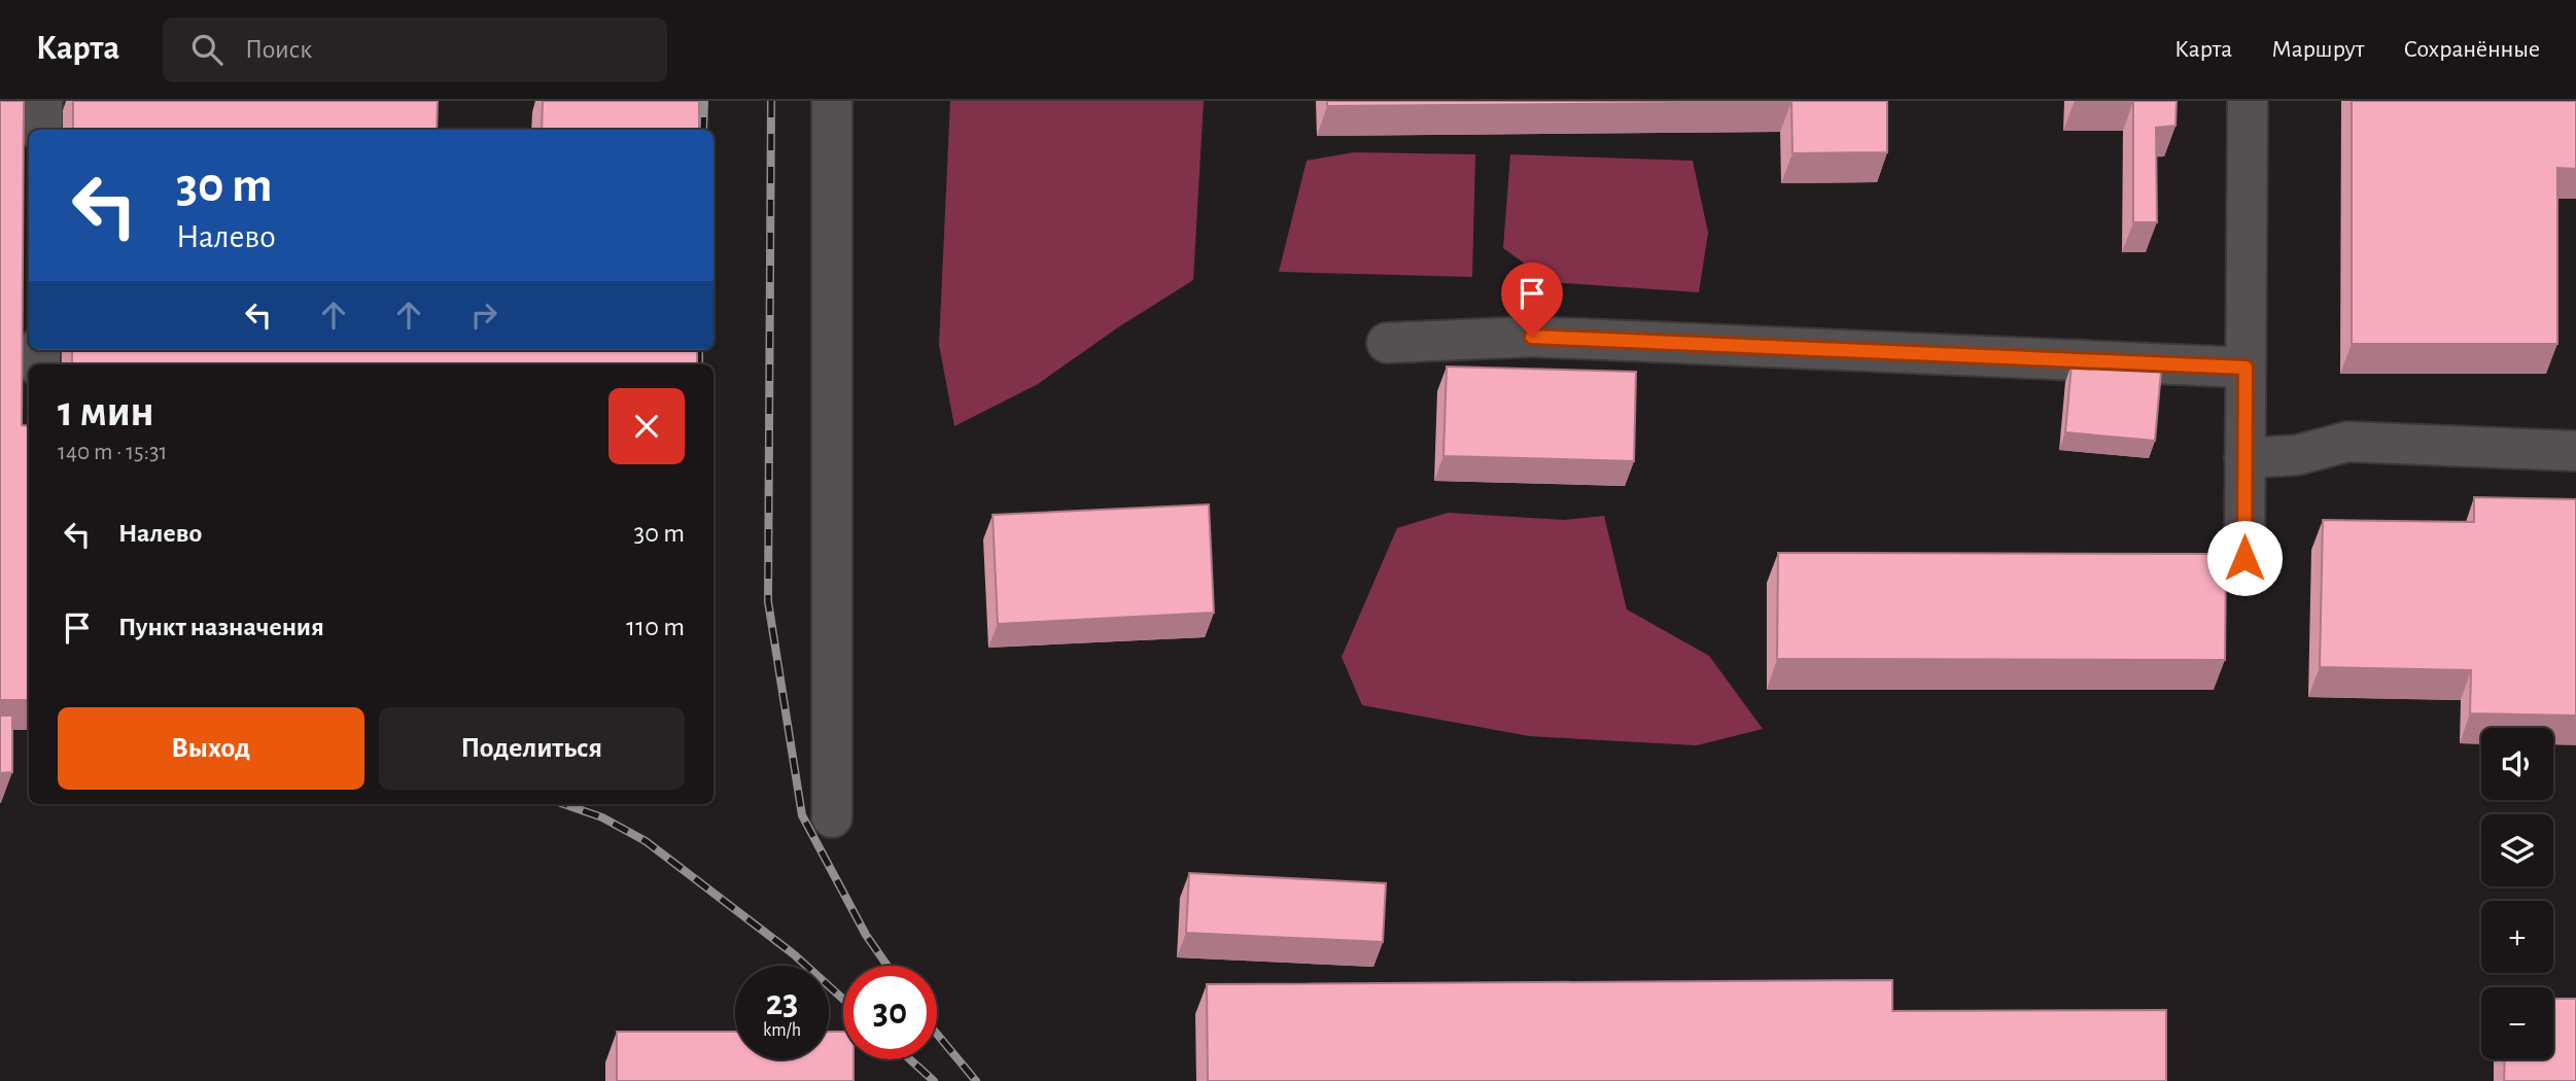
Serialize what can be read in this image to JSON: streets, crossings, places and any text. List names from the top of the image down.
{
  "page": {
    "header": "Карта",
    "search": "Поиск",
    "nav": ["Карта", "Маршрут", "Сохранённые"],
    "turn": ["30 m", "Налево"],
    "heading": ["1 мин", "140 m · 15:31"],
    "list": [
      {
        "name": "Налево",
        "value": "30 m"
      },
      {
        "name": "Пункт назначения",
        "value": "110 m"
      }
    ],
    "buttons": ["Выход", "Поделиться"],
    "map_buttons": ["+", "−"],
    "speed": "23 km/h",
    "limit": "30"
  }
}
